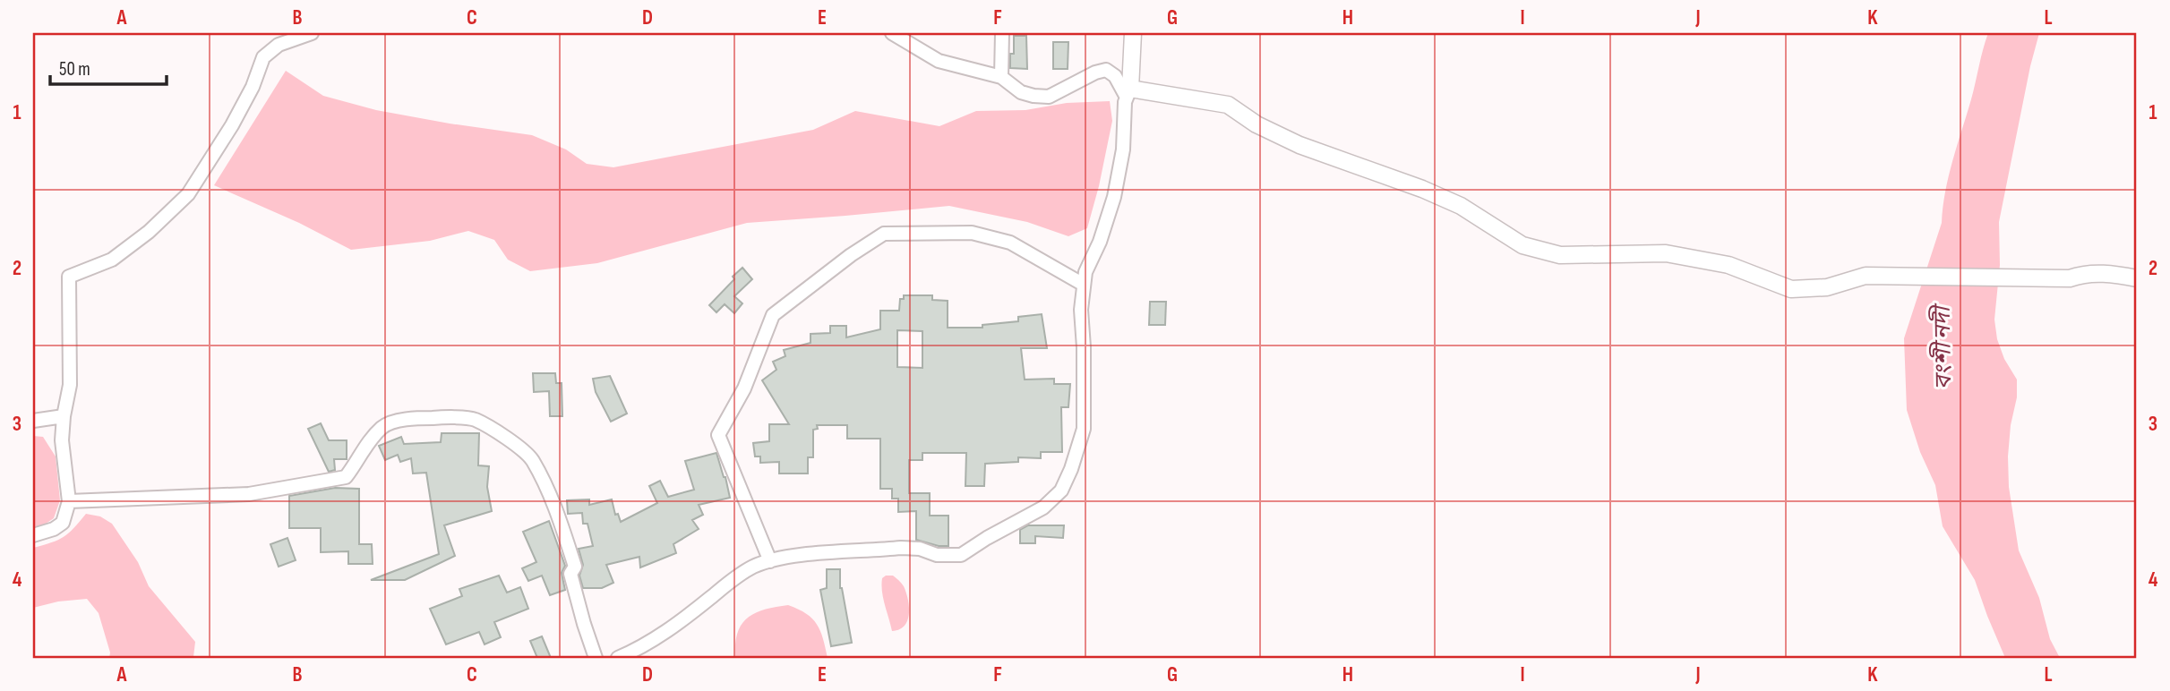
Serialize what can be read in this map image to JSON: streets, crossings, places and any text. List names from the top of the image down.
{
  "water": ["বংশী নদী"],
  "scale_bar": "50 m",
  "grid": {
    "columns": [
      "A",
      "B",
      "C",
      "D",
      "E",
      "F",
      "G",
      "H",
      "I",
      "J",
      "K",
      "L"
    ],
    "rows": [
      "1",
      "2",
      "3",
      "4"
    ]
  }
}
